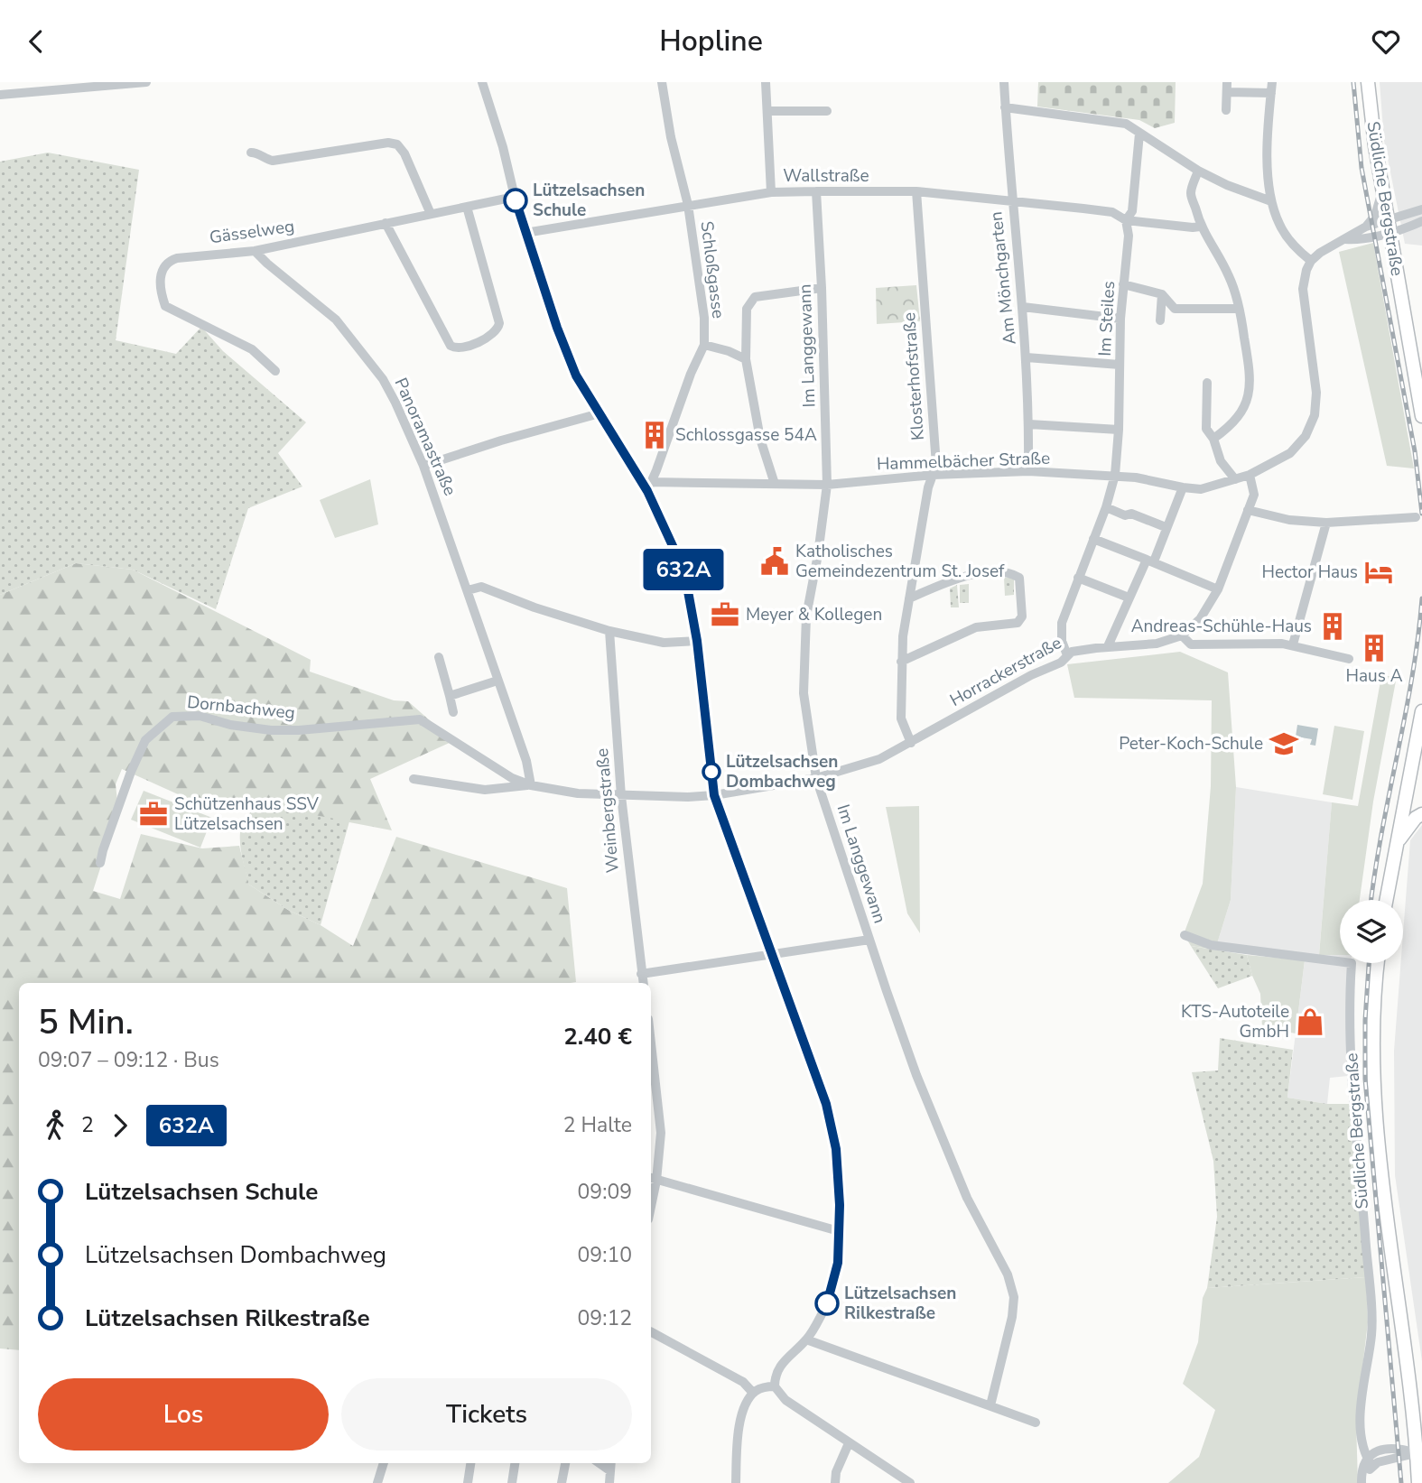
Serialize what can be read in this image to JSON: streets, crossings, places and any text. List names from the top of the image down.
{
  "streets": {
    "main road": ["Südliche Bergstraße"],
    "street": [
      "Wallstraße",
      "Gässelweg",
      "Schloßgasse",
      "Am Mönchgarten",
      "Im Steiles",
      "Im Langgewann",
      "Klosterhofstraße",
      "Panoramastraße",
      "Hammelbächer Straße",
      "Horrackerstraße",
      "Dornbachweg",
      "Weinbergstraße"
    ]
  },
  "crossings": [
    ["Wallstraße", "Schloßgasse"],
    ["Wallstraße", "Am Mönchgarten"],
    ["Wallstraße", "Im Steiles"],
    ["Wallstraße", "Im Langgewann"],
    ["Wallstraße", "Klosterhofstraße"],
    ["Gässelweg", "Panoramastraße"],
    ["Schloßgasse", "Hammelbächer Straße"],
    ["Am Mönchgarten", "Hammelbächer Straße"],
    ["Im Steiles", "Hammelbächer Straße"],
    ["Im Steiles", "Horrackerstraße"],
    ["Im Langgewann", "Hammelbächer Straße"],
    ["Im Langgewann", "Horrackerstraße"],
    ["Klosterhofstraße", "Hammelbächer Straße"],
    ["Klosterhofstraße", "Horrackerstraße"],
    ["Panoramastraße", "Dornbachweg"],
    ["Horrackerstraße", "Dornbachweg"],
    ["Dornbachweg", "Weinbergstraße"]
  ],
  "places": {
    "other": ["Lützelsachsen Schule", "Lützelsachsen Dombachweg", "Lützelsachsen Rilkestraße"],
    "building": ["Schlossgasse 54A", "Andreas-Schühle-Haus", "Haus A"],
    "public building": ["Katholisches Gemeindezentrum St. Josef"],
    "hotel": ["Hector Haus"],
    "office": ["Meyer & Kollegen", "Schützenhaus SSV Lützelsachsen"],
    "school or university": ["Peter-Koch-Schule"],
    "shop": ["KTS-Autoteile GmbH"]
  },
  "lines": ["bus line 632A"],
  "page": {
    "header": "Hopline",
    "on_map": "632A",
    "heading": ["5 Min.", "09:07 – 09:12 · Bus", "2.40 €"],
    "legs": ["2", "632A", "2 Halte"],
    "list": [
      {
        "name": "Lützelsachsen Schule",
        "value": "09:09"
      },
      {
        "name": "Lützelsachsen Dombachweg",
        "value": "09:10"
      },
      {
        "name": "Lützelsachsen Rilkestraße",
        "value": "09:12"
      }
    ],
    "buttons": ["Los", "Tickets"]
  }
}
